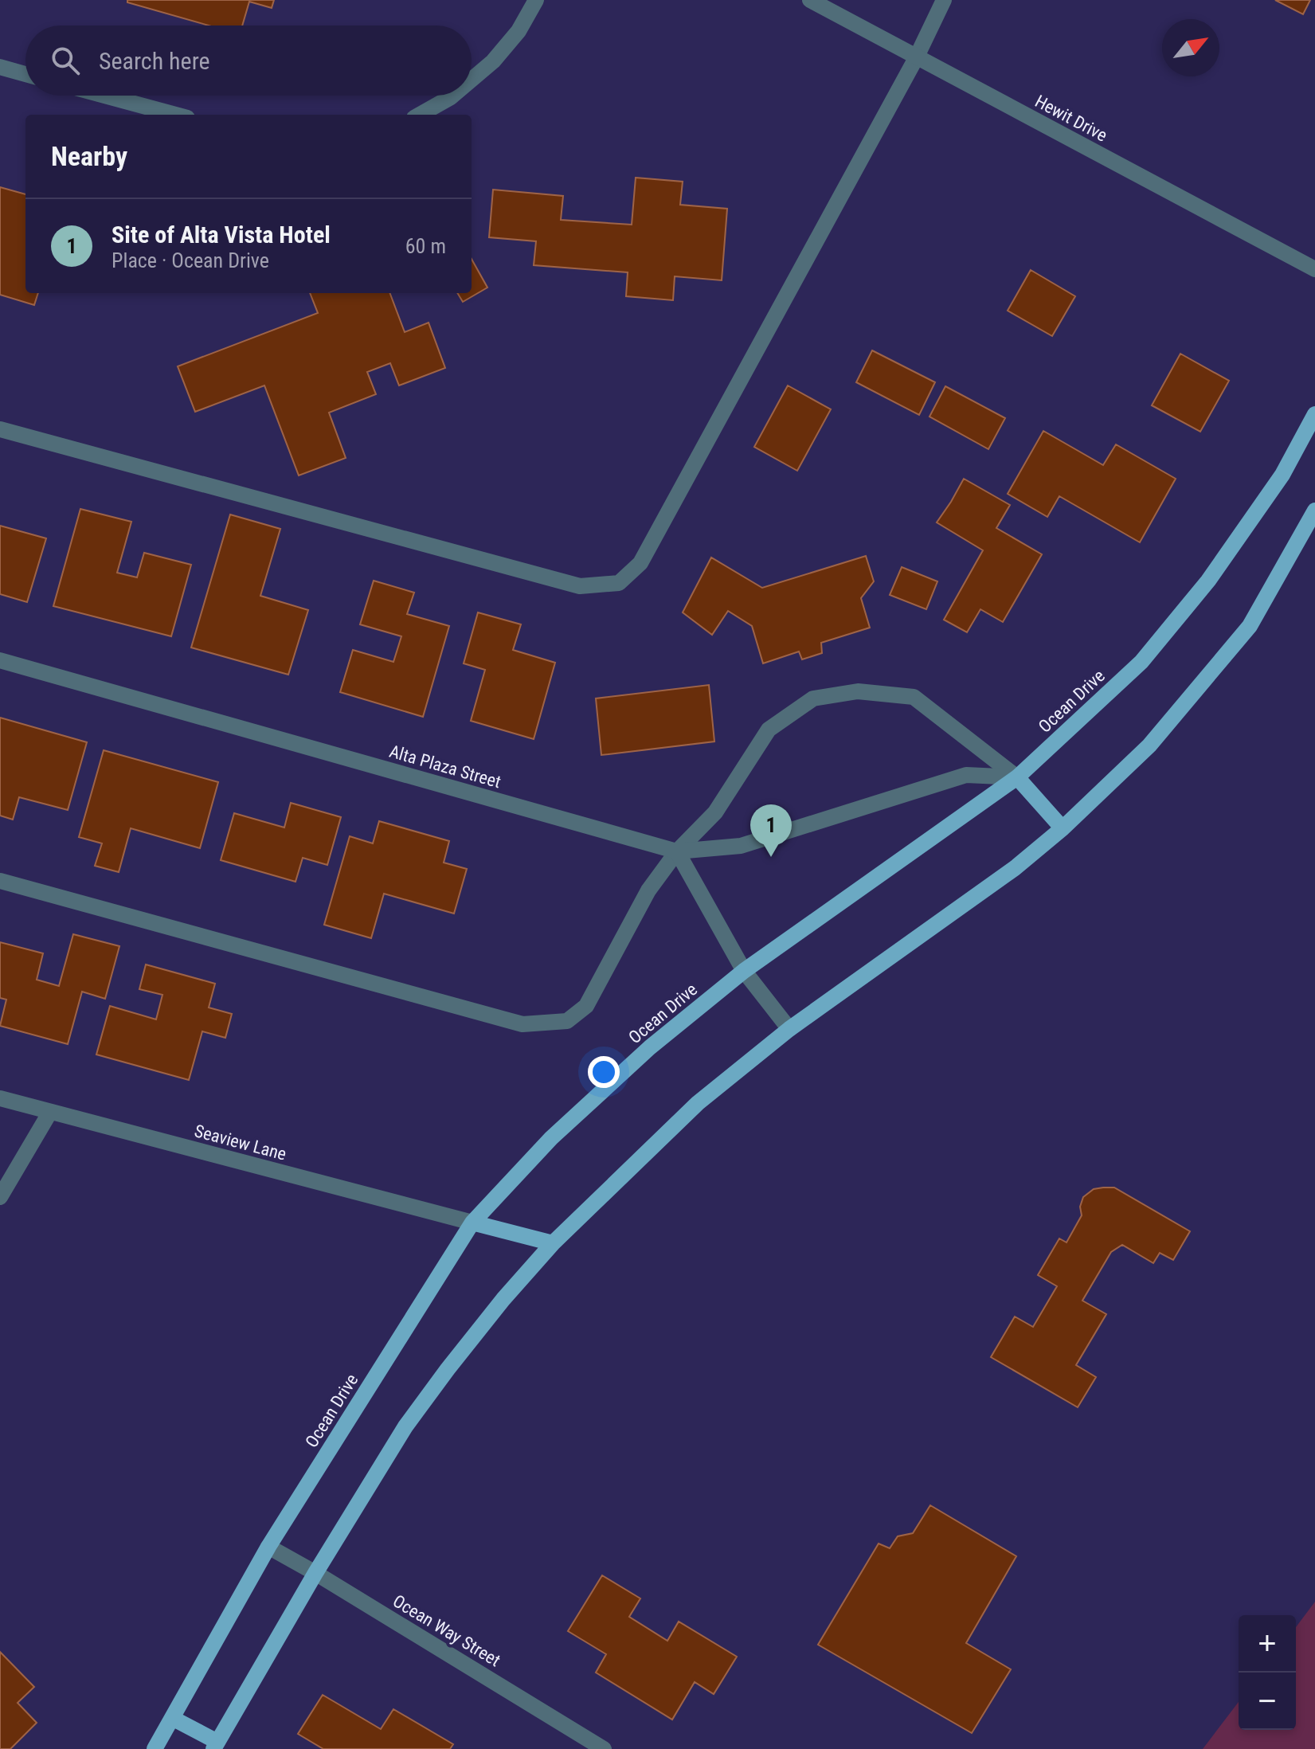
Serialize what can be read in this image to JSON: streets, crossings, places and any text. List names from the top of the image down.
{
  "streets": {
    "main road": ["Ocean Drive"],
    "street": [
      "Hewit Drive",
      "Alta Plaza Street",
      "Seaview Lane",
      "Ocean Way Street"
    ]
  },
  "crossings": [
    ["Ocean Drive", "Seaview Lane"],
    ["Ocean Drive", "Ocean Way Street"]
  ],
  "north": "top right",
  "page": {
    "search": "Search here",
    "heading": "Nearby",
    "list": [
      {
        "mark": "1",
        "name": "Site of Alta Vista Hotel",
        "note": "Place · Ocean Drive",
        "value": "60 m"
      }
    ],
    "pins": "1",
    "map_buttons": ["+", "−"]
  }
}
